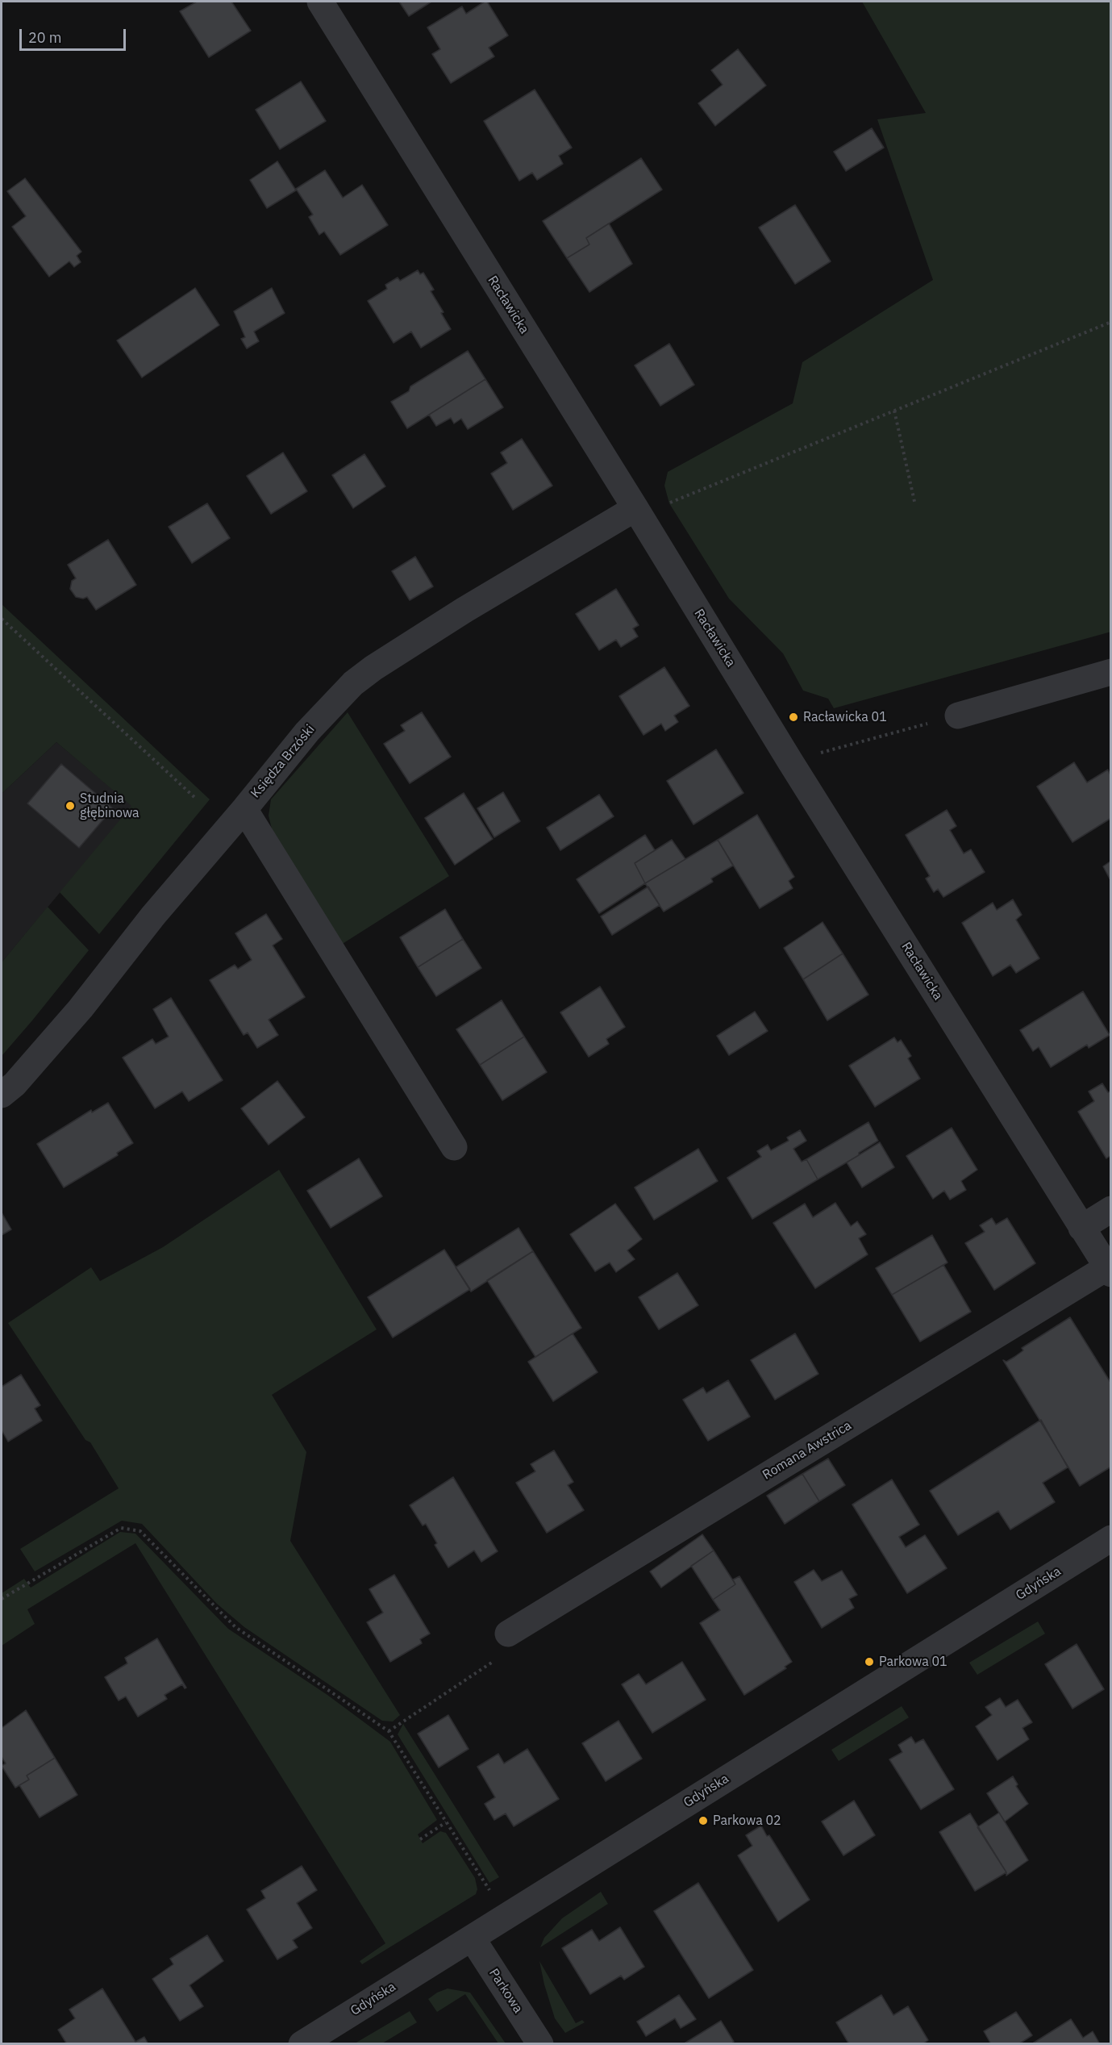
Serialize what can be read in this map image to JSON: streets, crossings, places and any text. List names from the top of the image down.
{
  "streets": {
    "street": [
      "Racławicka",
      "Księdza Brzóski",
      "Romana Awstrica",
      "Gdyńska",
      "Parkowa"
    ]
  },
  "crossings": [
    ["Racławicka", "Księdza Brzóski"],
    ["Racławicka", "Romana Awstrica"],
    ["Gdyńska", "Parkowa"]
  ],
  "places": [
    "Racławicka 01",
    "Studnia głębinowa",
    "Parkowa 01",
    "Parkowa 02"
  ],
  "scale_bar": "20 m"
}
